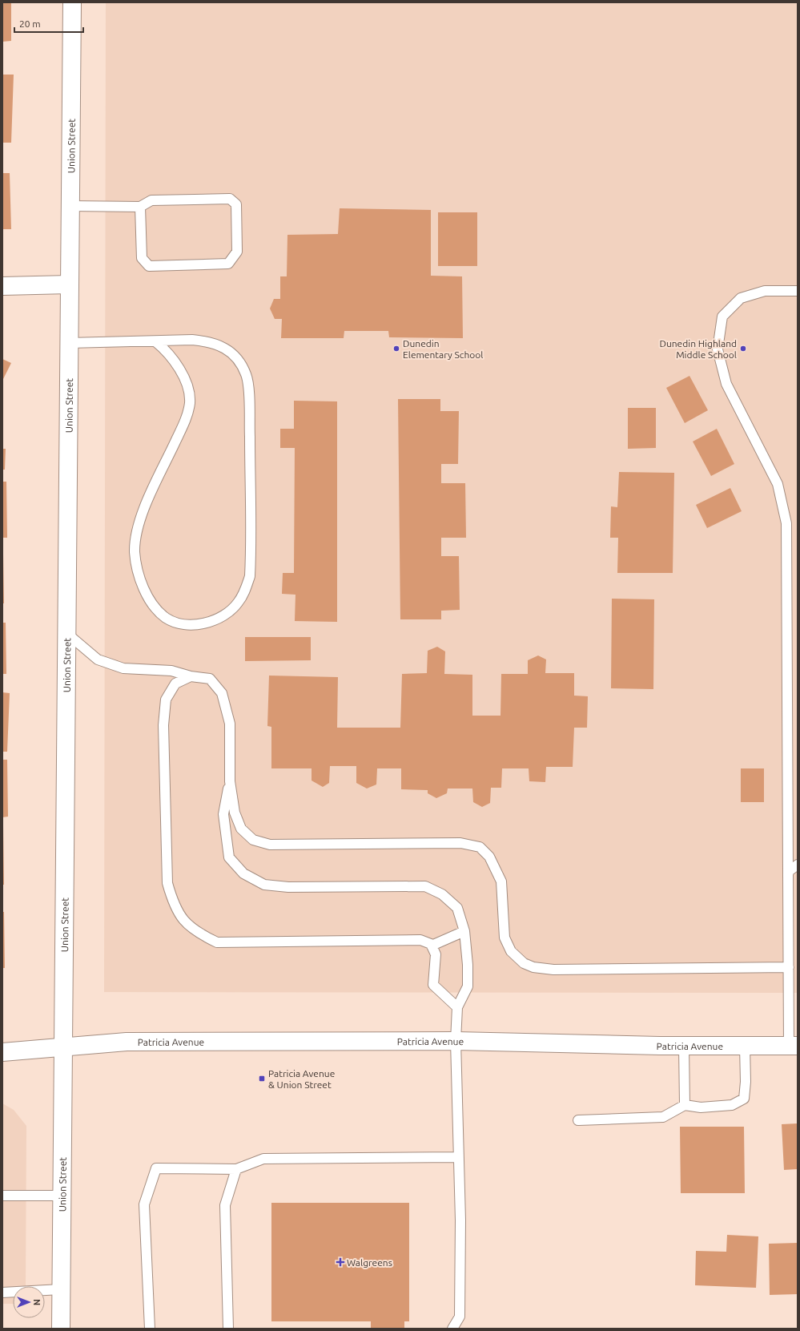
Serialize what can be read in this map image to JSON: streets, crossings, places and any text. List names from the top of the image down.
{
  "streets": {
    "street": ["Union Street", "Patricia Avenue"]
  },
  "crossings": [
    ["Union Street", "Patricia Avenue"]
  ],
  "places": {
    "other": ["Dunedin Elementary School", "Dunedin Highland Middle School"],
    "transit": ["Patricia Avenue & Union Street"],
    "health": ["Walgreens"]
  },
  "scale_bar": "20 m",
  "north": "right"
}
